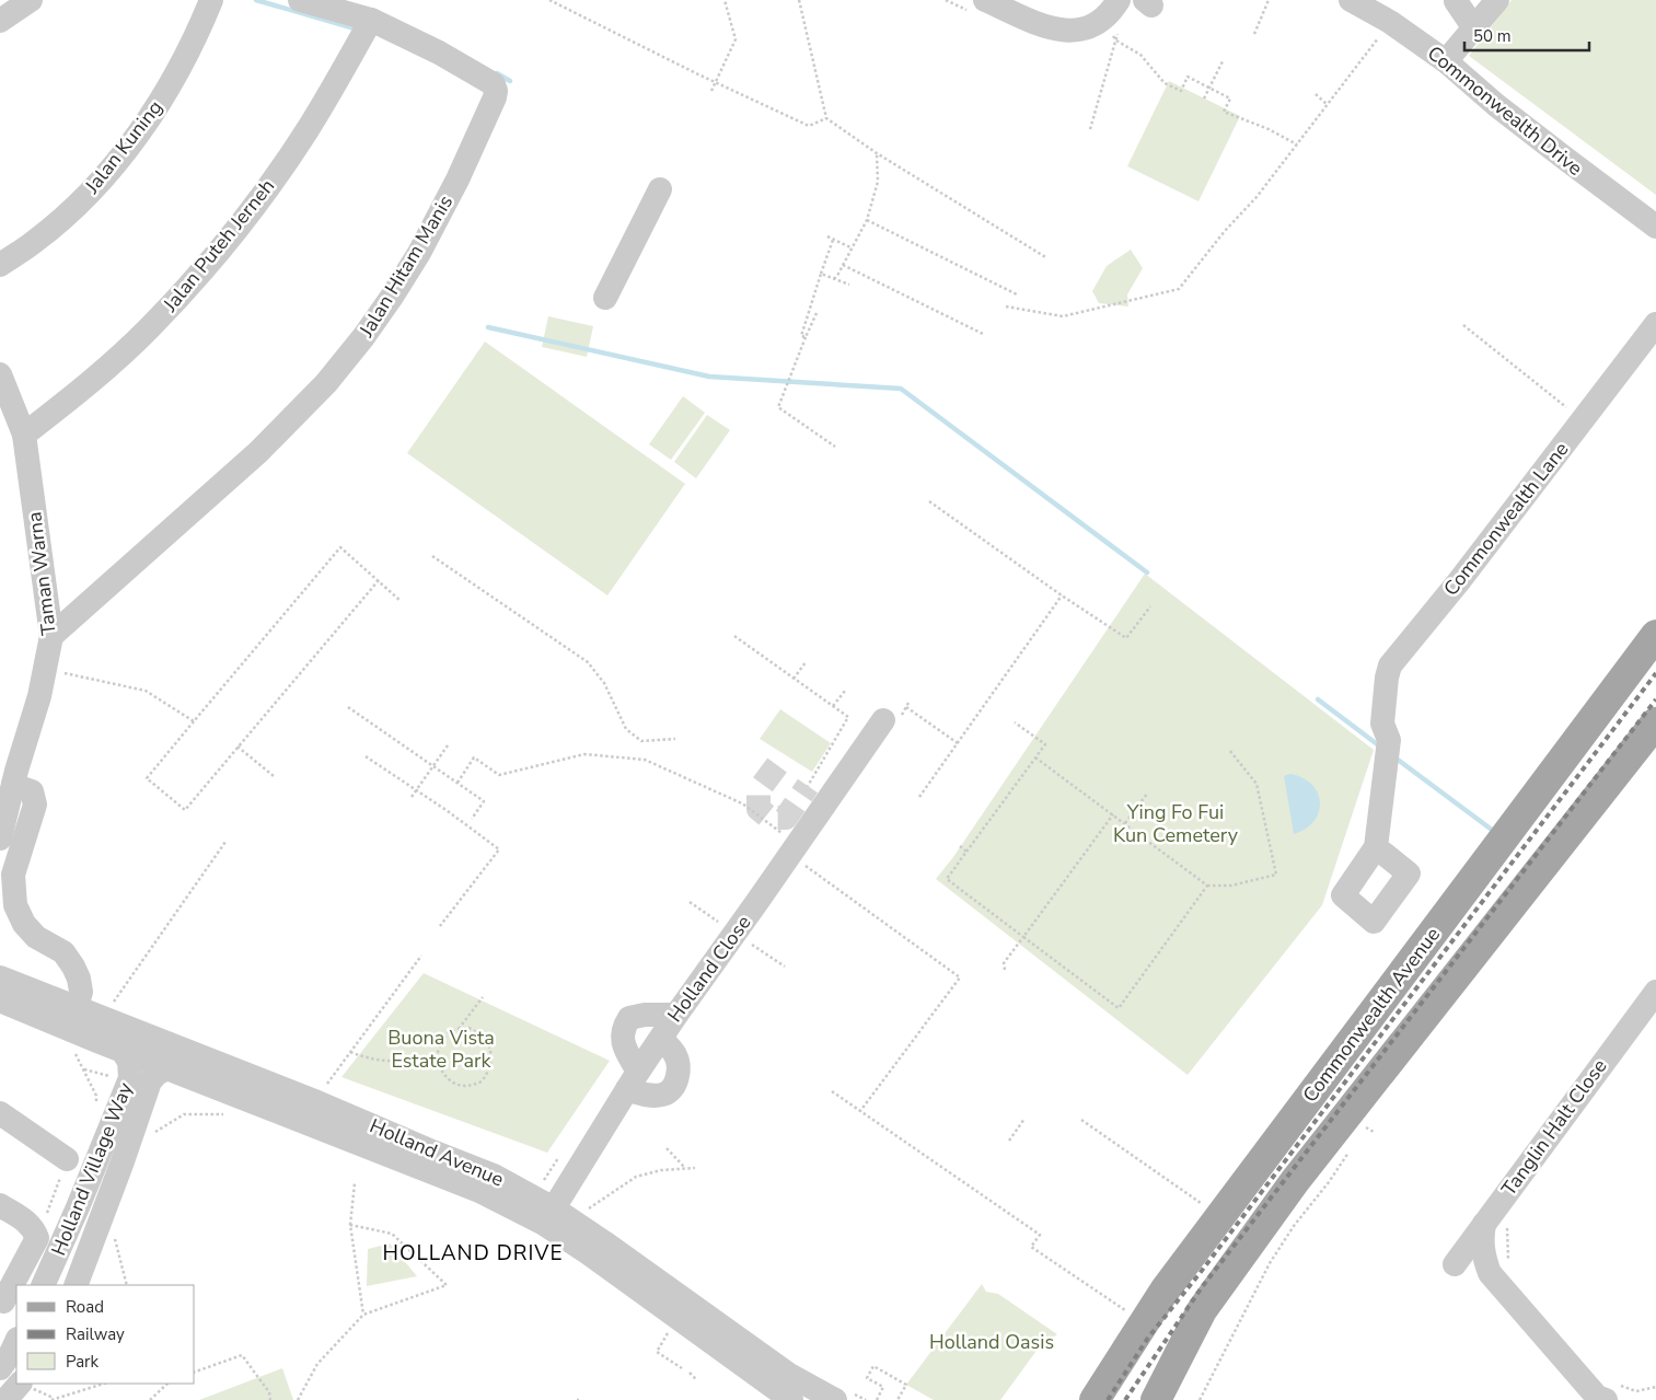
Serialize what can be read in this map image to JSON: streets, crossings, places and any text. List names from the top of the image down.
{
  "streets": {
    "main road": ["Commonwealth Avenue"],
    "street": [
      "Commonwealth Drive",
      "Jalan Kuning",
      "Jalan Puteh Jerneh",
      "Jalan Hitam Manis",
      "Commonwealth Lane",
      "Taman Warna",
      "Holland Close",
      "Tanglin Halt Close",
      "Holland Avenue",
      "Holland Village Way"
    ]
  },
  "crossings": [
    ["Jalan Puteh Jerneh", "Jalan Hitam Manis"],
    ["Jalan Puteh Jerneh", "Taman Warna"],
    ["Jalan Hitam Manis", "Taman Warna"],
    ["Holland Close", "Holland Avenue"],
    ["Holland Avenue", "Holland Village Way"]
  ],
  "districts": ["HOLLAND DRIVE"],
  "parks": ["Ying Fo Fui Kun Cemetery", "Buona Vista Estate Park", "Holland Oasis"],
  "legend": ["Road", "Railway", "Park"],
  "scale_bar": "50 m"
}
